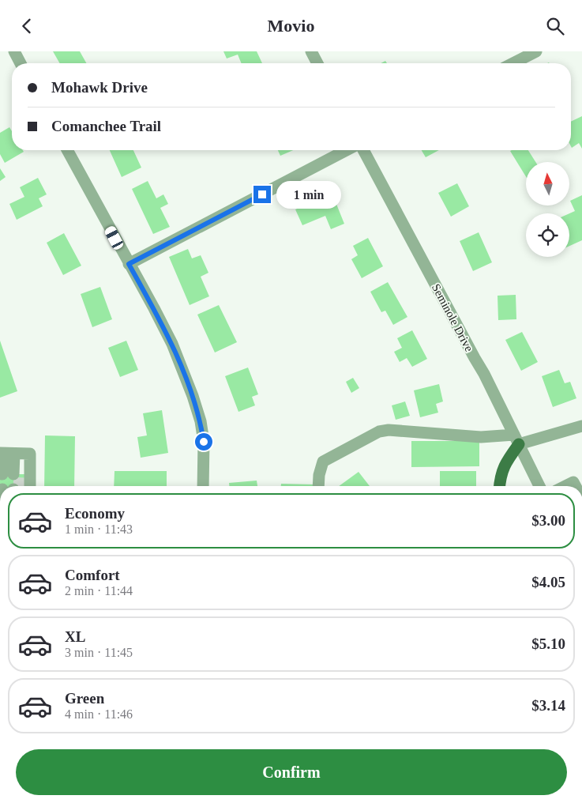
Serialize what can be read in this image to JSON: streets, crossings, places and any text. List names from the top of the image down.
{
  "streets": {
    "street": ["Seminole Drive"]
  },
  "north": "top",
  "page": {
    "header": "Movio",
    "banner": ["Mohawk Drive", "Comanchee Trail"],
    "bubble": "1 min",
    "list": [
      {
        "name": "Economy",
        "note": "1 min · 11:43",
        "value": "$3.00"
      },
      {
        "name": "Comfort",
        "note": "2 min · 11:44",
        "value": "$4.05"
      },
      {
        "name": "XL",
        "note": "3 min · 11:45",
        "value": "$5.10"
      },
      {
        "name": "Green",
        "note": "4 min · 11:46",
        "value": "$3.14"
      }
    ],
    "buttons": "Confirm"
  }
}
